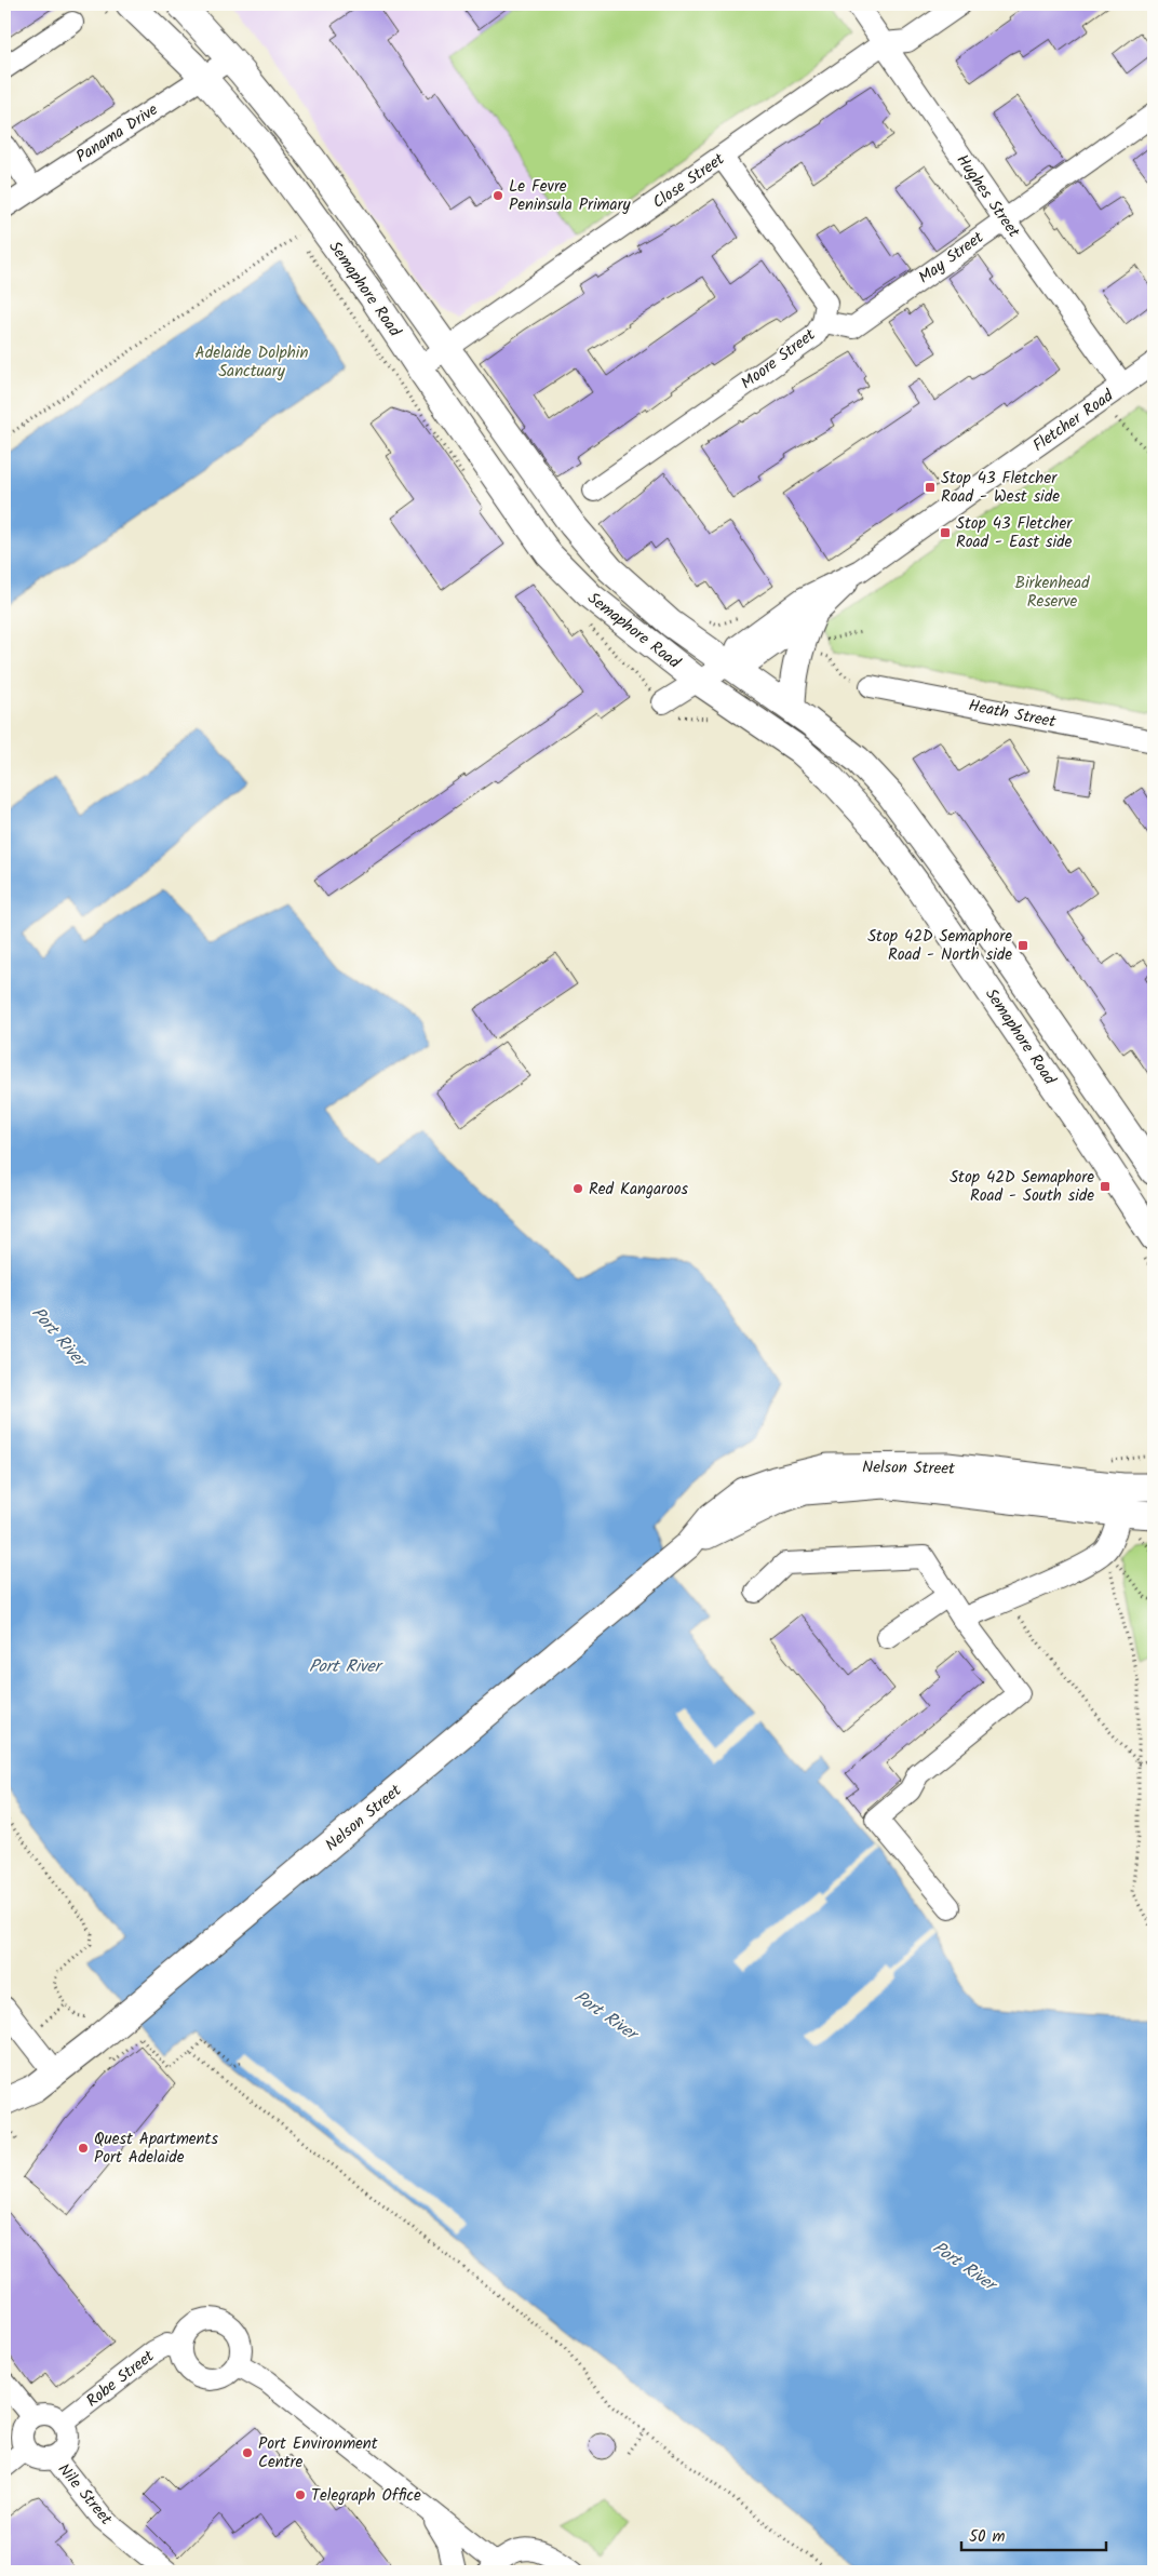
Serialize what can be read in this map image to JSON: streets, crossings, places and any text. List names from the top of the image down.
{
  "streets": {
    "main road": ["Semaphore Road", "Nelson Street"],
    "street": [
      "Panama Drive",
      "Close Street",
      "Hughes Street",
      "May Street",
      "Moore Street",
      "Fletcher Road",
      "Heath Street",
      "Robe Street",
      "Nile Street"
    ]
  },
  "crossings": [
    ["Panama Drive", "Semaphore Road"],
    ["Close Street", "Hughes Street"],
    ["Close Street", "Semaphore Road"],
    ["Close Street", "Moore Street"],
    ["Hughes Street", "May Street"],
    ["Hughes Street", "Fletcher Road"],
    ["May Street", "Moore Street"],
    ["Semaphore Road", "Fletcher Road"],
    ["Robe Street", "Nile Street"]
  ],
  "water": ["Port River"],
  "parks": ["Adelaide Dolphin Sanctuary", "Birkenhead Reserve"],
  "places": {
    "other": [
      "Le Fevre Peninsula Primary",
      "Red Kangaroos",
      "Quest Apartments Port Adelaide",
      "Port Environment Centre",
      "Telegraph Office"
    ],
    "transit": [
      "Stop 43 Fletcher Road - West side",
      "Stop 43 Fletcher Road - East side",
      "Stop 42D Semaphore Road - North side",
      "Stop 42D Semaphore Road - South side"
    ]
  },
  "scale_bar": "50 m"
}
